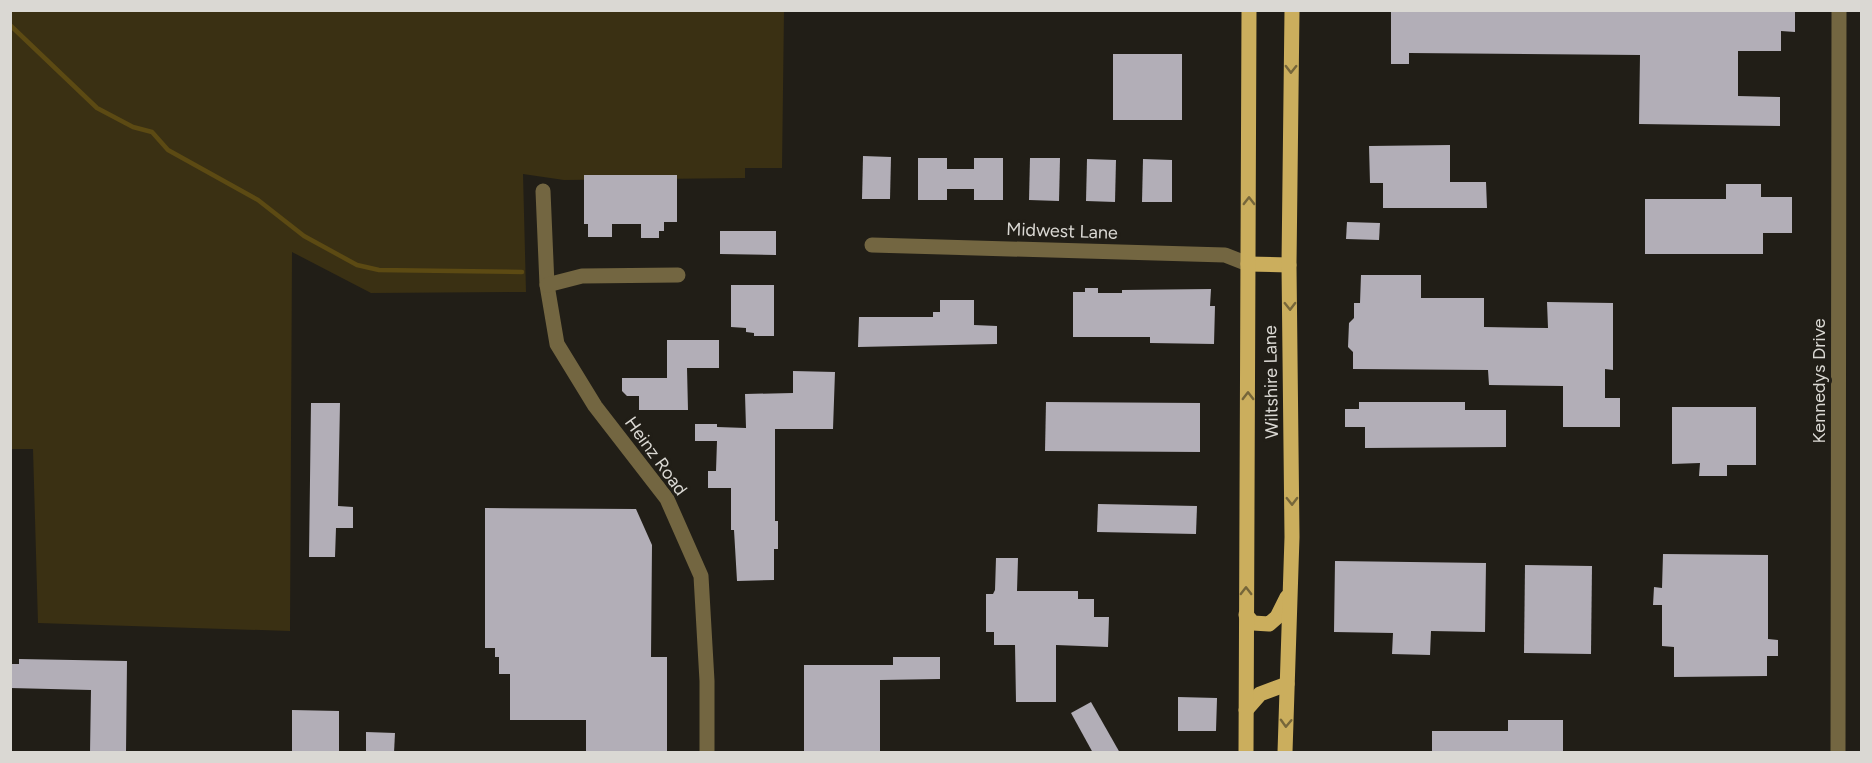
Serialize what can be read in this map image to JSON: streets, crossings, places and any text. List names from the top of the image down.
{
  "streets": {
    "main road": ["Wiltshire Lane"],
    "street": ["Midwest Lane", "Kennedys Drive", "Heinz Road"]
  },
  "crossings": [
    ["Midwest Lane", "Wiltshire Lane"]
  ]
}
